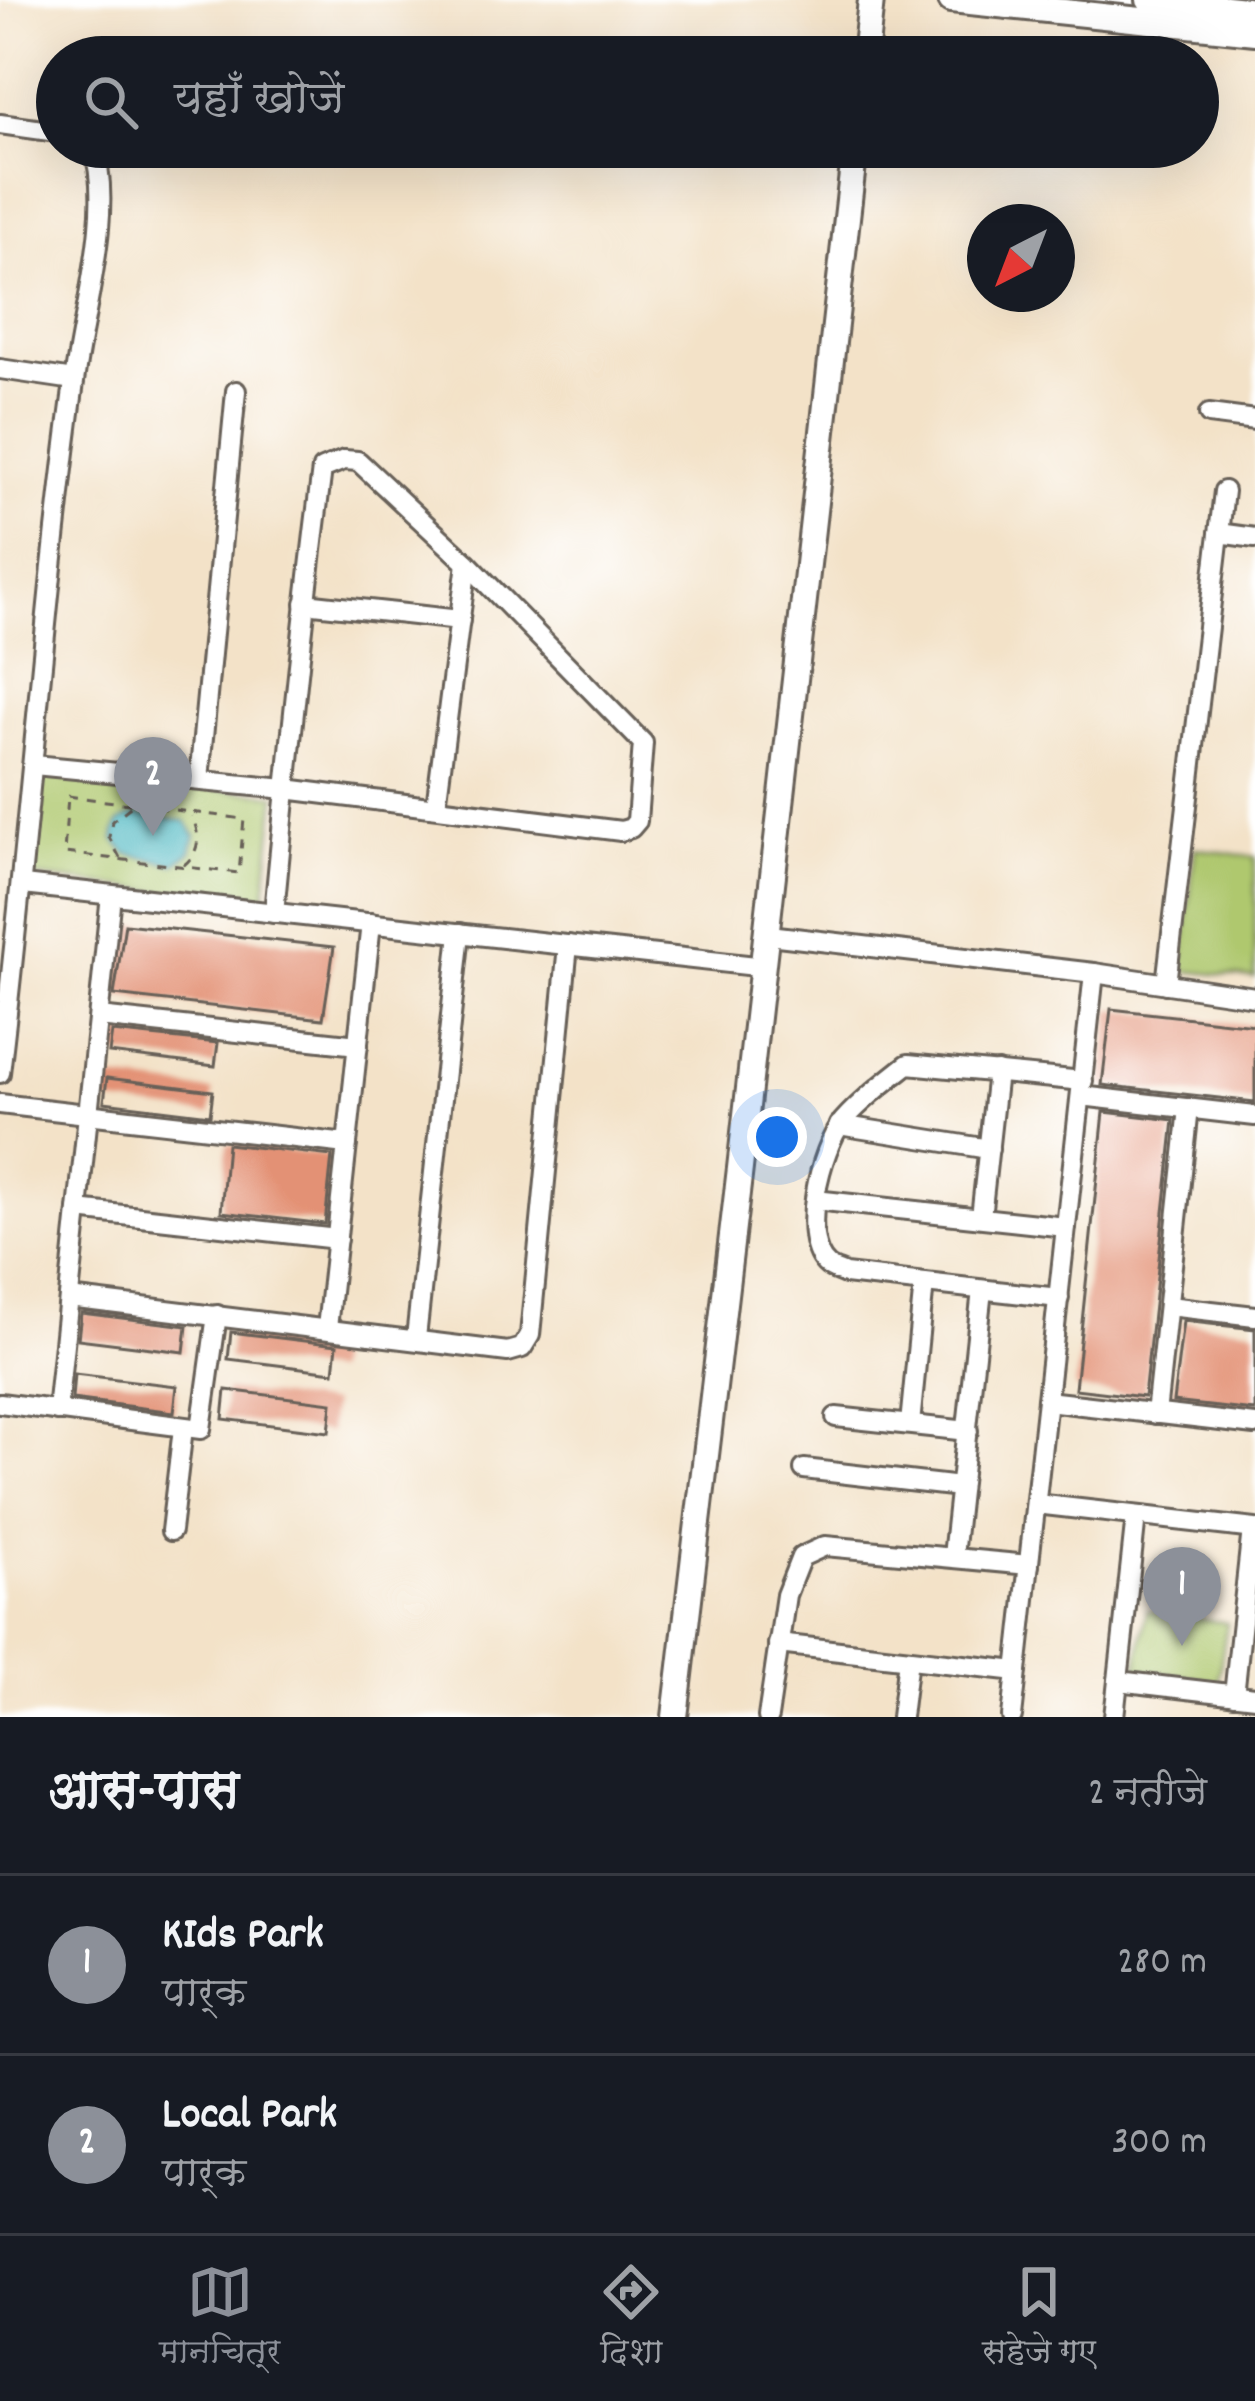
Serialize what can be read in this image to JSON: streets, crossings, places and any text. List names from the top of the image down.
{
  "north": "bottom left",
  "page": {
    "search": "यहाँ खोजें",
    "pins": ["2", "1"],
    "heading": ["आस-पास", "2 नतीजे"],
    "list": [
      {
        "mark": "1",
        "name": "KIds Park",
        "note": "पार्क",
        "value": "280 m"
      },
      {
        "mark": "2",
        "name": "Local Park",
        "note": "पार्क",
        "value": "300 m"
      }
    ],
    "nav": ["मानचित्र", "दिशा", "सहेजे गए"]
  }
}
